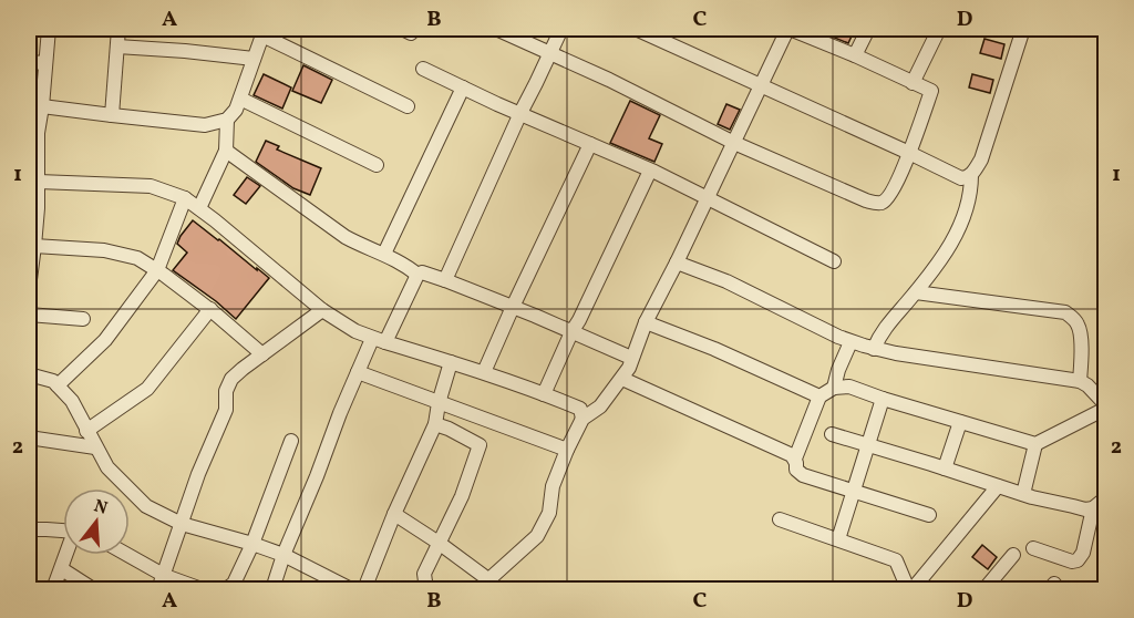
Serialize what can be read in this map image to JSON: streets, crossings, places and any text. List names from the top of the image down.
{
  "north": "top",
  "grid": {
    "columns": [
      "A",
      "B",
      "C",
      "D"
    ],
    "rows": ["1", "2"]
  }
}
